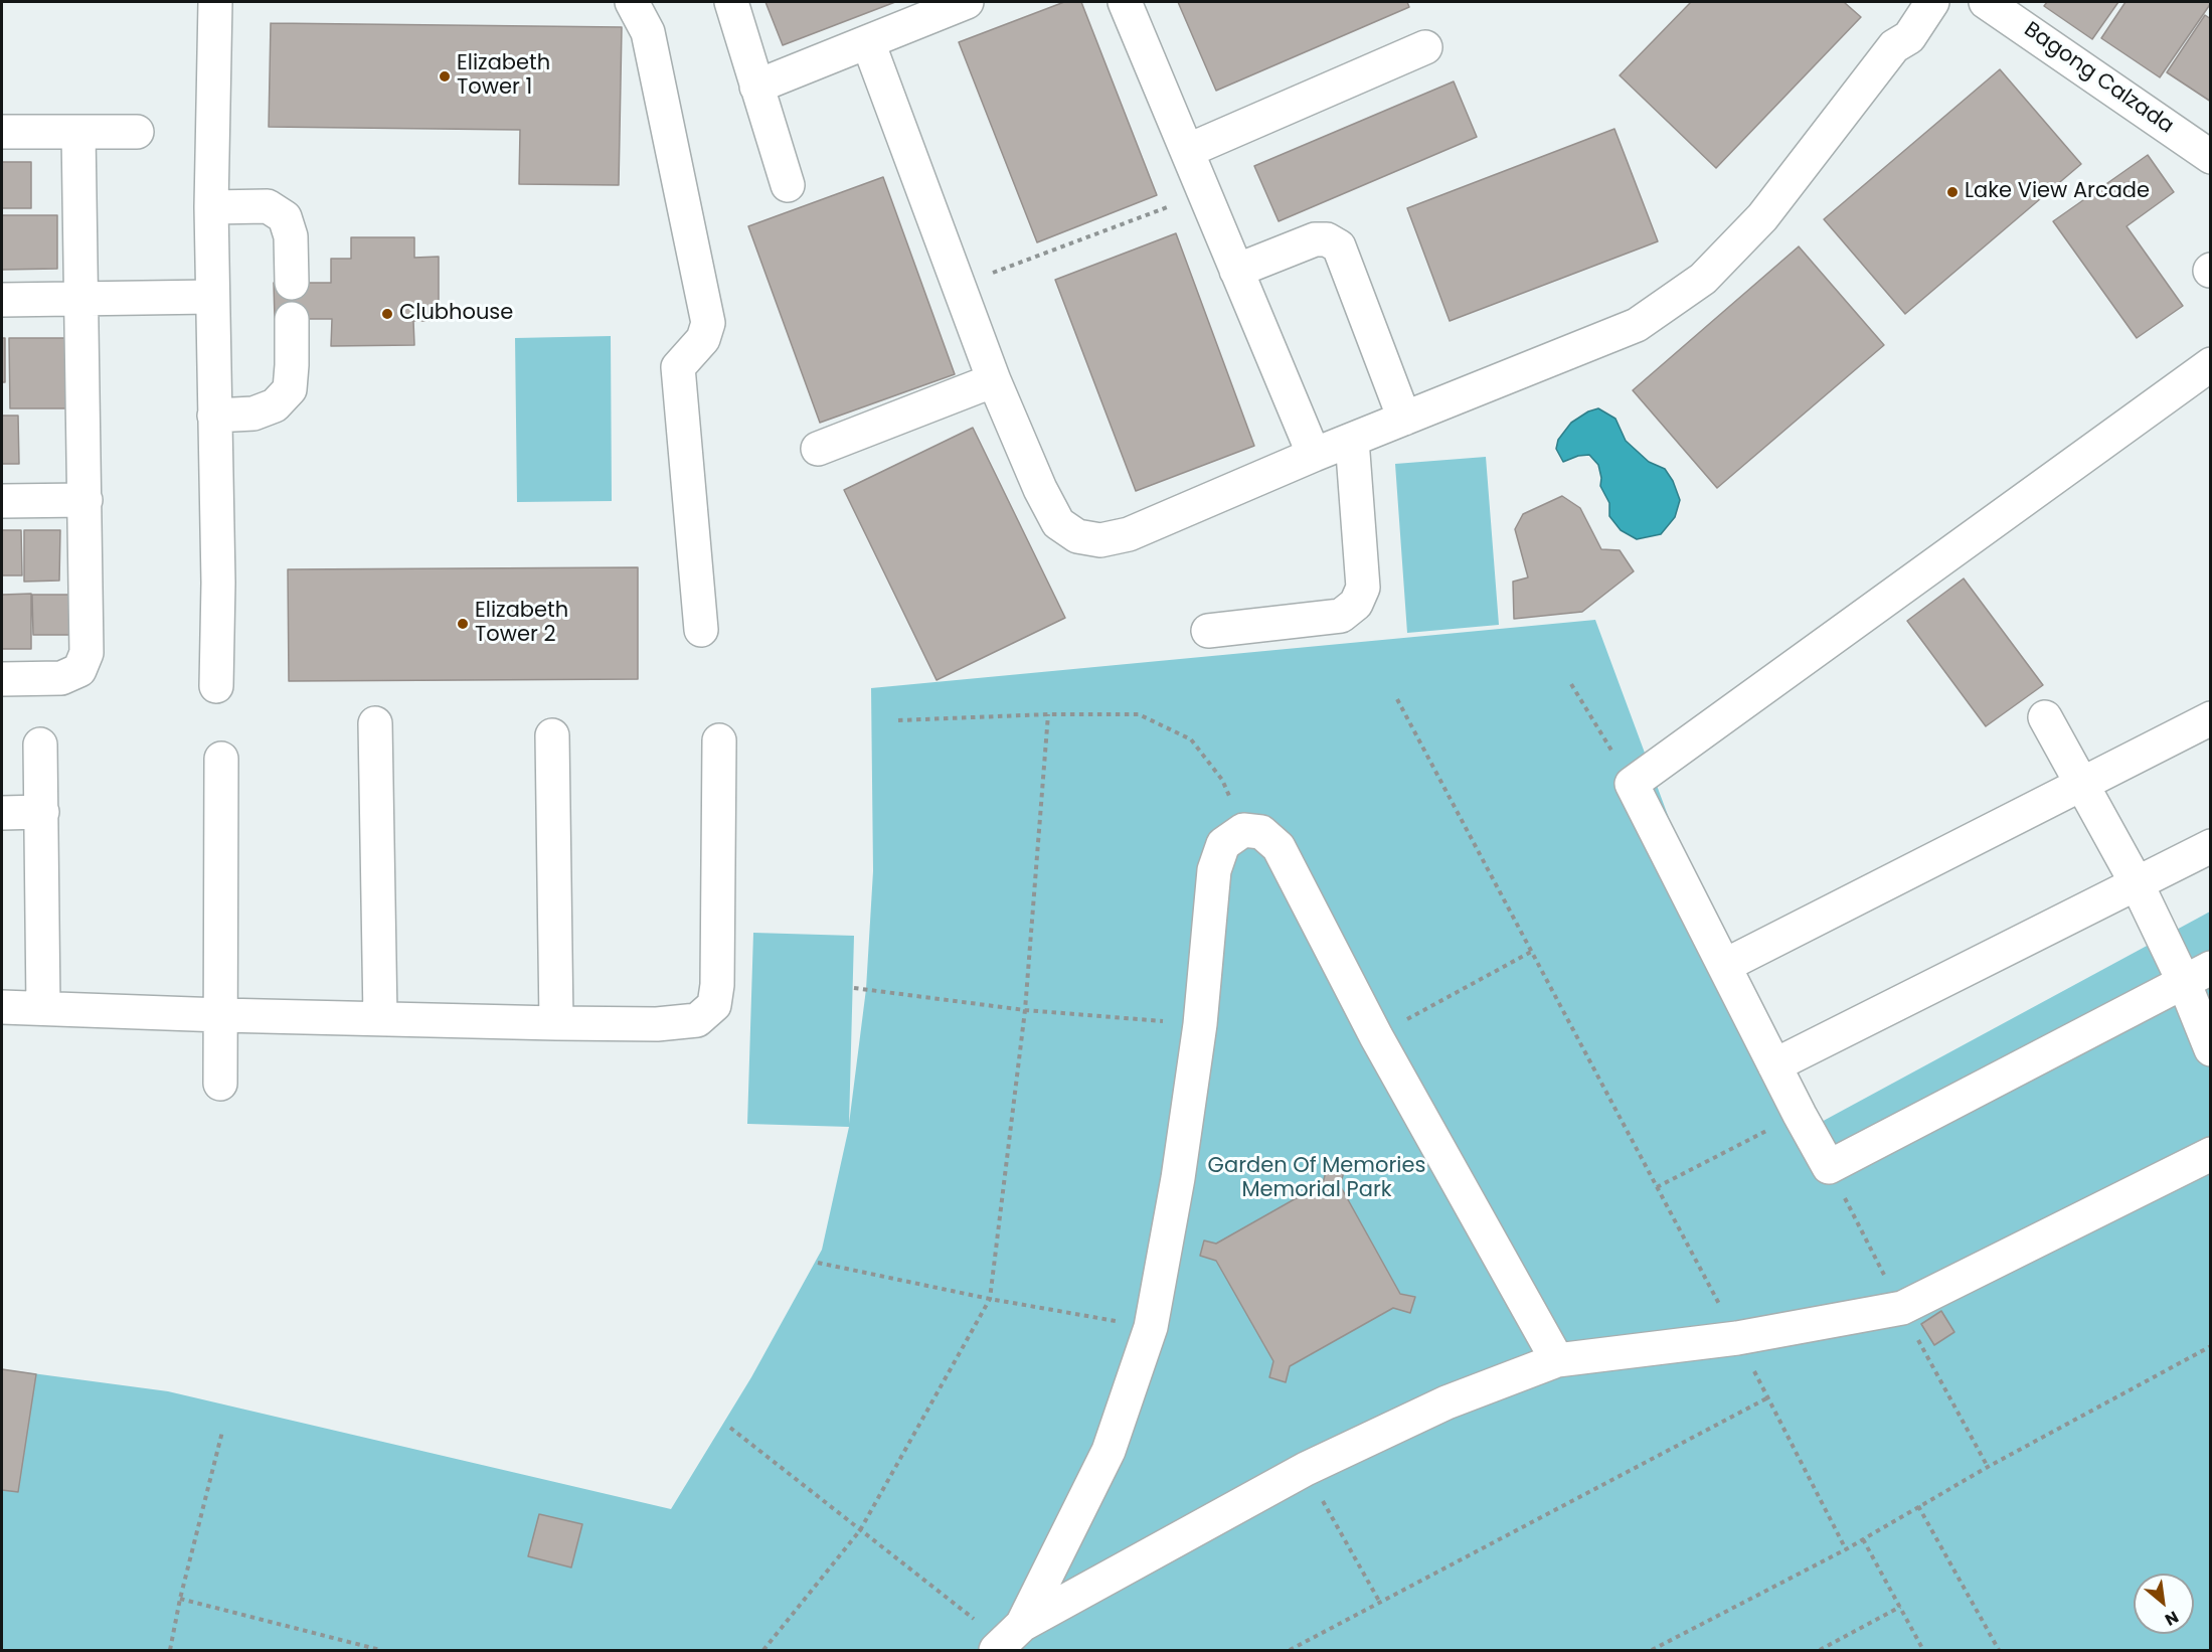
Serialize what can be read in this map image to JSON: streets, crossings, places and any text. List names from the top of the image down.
{
  "streets": {
    "street": ["Bagong Calzada"]
  },
  "parks": ["Garden Of Memories Memorial Park"],
  "places": [
    "Elizabeth Tower 1",
    "Lake View Arcade",
    "Clubhouse",
    "Elizabeth Tower 2"
  ],
  "north": "bottom right"
}
